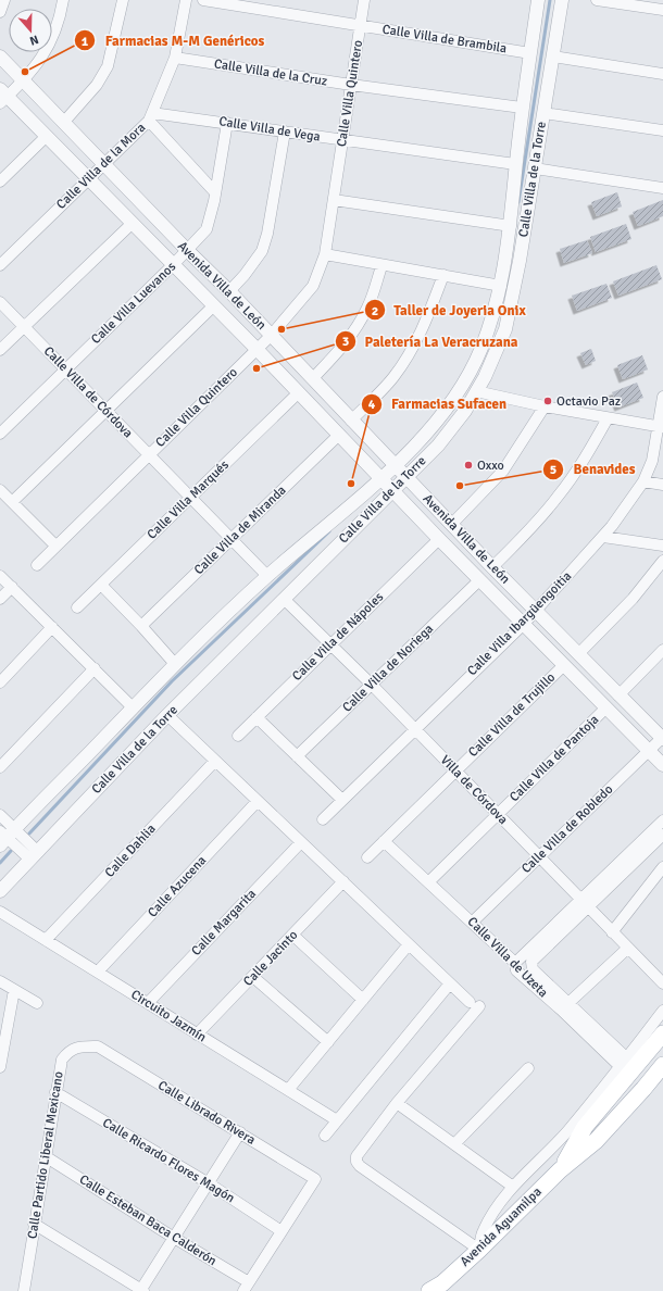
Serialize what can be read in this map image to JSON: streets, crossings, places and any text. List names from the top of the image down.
{
  "streets": {
    "main road": ["Avenida Aguamilpa"],
    "street": [
      "Calle Villa de Brambila",
      "Calle Villa de la Cruz",
      "Calle Villa Quintero",
      "Calle Villa de Vega",
      "Calle Villa de la Mora",
      "Calle Villa de la Torre",
      "Avenida Villa de León",
      "Calle Villa Luevanos",
      "Calle Villa de Córdova",
      "Calle Villa Marqués",
      "Calle Villa de Miranda",
      "Calle Villa Ibargüengoitia",
      "Calle Villa de Nápoles",
      "Calle Villa de Noriega",
      "Calle Villa de Trujillo",
      "Calle Villa de Pantoja",
      "Villa de Córdova",
      "Calle Villa de Robledo",
      "Calle Dahlia",
      "Calle Azucena",
      "Calle Margarita",
      "Calle Villa de Uzeta",
      "Calle Jacinto",
      "Circuito Jazmín",
      "Calle Librado Rivera",
      "Calle Partido Liberal Mexicano",
      "Calle Ricardo Flores Magón",
      "Calle Esteban Baca Calderón"
    ]
  },
  "crossings": [
    ["Calle Villa de Brambila", "Calle Villa Quintero"],
    ["Calle Villa de Brambila", "Calle Villa de la Torre"],
    ["Calle Villa de la Cruz", "Calle Villa Quintero"],
    ["Calle Villa de la Cruz", "Calle Villa de la Mora"],
    ["Calle Villa de la Cruz", "Calle Villa de la Torre"],
    ["Calle Villa Quintero", "Calle Villa de Vega"],
    ["Calle Villa Quintero", "Avenida Villa de León"],
    ["Calle Villa Quintero", "Calle Villa de Córdova"],
    ["Calle Villa de Vega", "Calle Villa de la Mora"],
    ["Calle Villa de Vega", "Calle Villa de la Torre"],
    ["Calle Villa de Vega", "Calle Villa Luevanos"],
    ["Calle Villa de la Mora", "Avenida Villa de León"],
    ["Calle Villa de la Torre", "Avenida Villa de León"],
    ["Calle Villa de la Torre", "Calle Villa de Córdova"],
    ["Calle Villa de la Torre", "Villa de Córdova"],
    ["Avenida Villa de León", "Calle Villa Luevanos"],
    ["Avenida Villa de León", "Calle Villa Marqués"],
    ["Avenida Villa de León", "Calle Villa de Miranda"],
    ["Avenida Villa de León", "Calle Villa Ibargüengoitia"],
    ["Avenida Villa de León", "Calle Villa de Nápoles"],
    ["Avenida Villa de León", "Calle Villa de Noriega"],
    ["Avenida Villa de León", "Calle Villa de Trujillo"],
    ["Avenida Villa de León", "Calle Villa de Pantoja"],
    ["Avenida Villa de León", "Calle Villa de Robledo"],
    ["Calle Villa Luevanos", "Calle Villa de Córdova"],
    ["Calle Villa de Córdova", "Calle Villa Marqués"],
    ["Calle Villa de Córdova", "Calle Villa de Miranda"],
    ["Calle Villa Ibargüengoitia", "Villa de Córdova"],
    ["Calle Villa de Nápoles", "Villa de Córdova"],
    ["Calle Villa de Noriega", "Villa de Córdova"],
    ["Calle Villa de Trujillo", "Villa de Córdova"],
    ["Calle Villa de Trujillo", "Calle Villa de Uzeta"],
    ["Calle Villa de Pantoja", "Villa de Córdova"],
    ["Calle Villa de Pantoja", "Calle Villa de Uzeta"],
    ["Villa de Córdova", "Calle Villa de Robledo"],
    ["Villa de Córdova", "Calle Villa de Uzeta"],
    ["Calle Villa de Robledo", "Calle Villa de Uzeta"],
    ["Calle Dahlia", "Circuito Jazmín"],
    ["Calle Azucena", "Circuito Jazmín"],
    ["Calle Margarita", "Circuito Jazmín"],
    ["Calle Villa de Uzeta", "Avenida Aguamilpa"],
    ["Calle Jacinto", "Circuito Jazmín"],
    ["Calle Librado Rivera", "Calle Partido Liberal Mexicano"],
    ["Calle Librado Rivera", "Calle Ricardo Flores Magón"],
    ["Calle Partido Liberal Mexicano", "Calle Ricardo Flores Magón"],
    ["Calle Partido Liberal Mexicano", "Calle Esteban Baca Calderón"]
  ],
  "places": [
    "Farmacias M-M Genéricos",
    "Taller de Joyeria Onix",
    "Paletería La Veracruzana",
    "Octavio Paz",
    "Oxxo",
    "Farmacias Sufacen",
    "Benavides"
  ],
  "north": "bottom"
}
